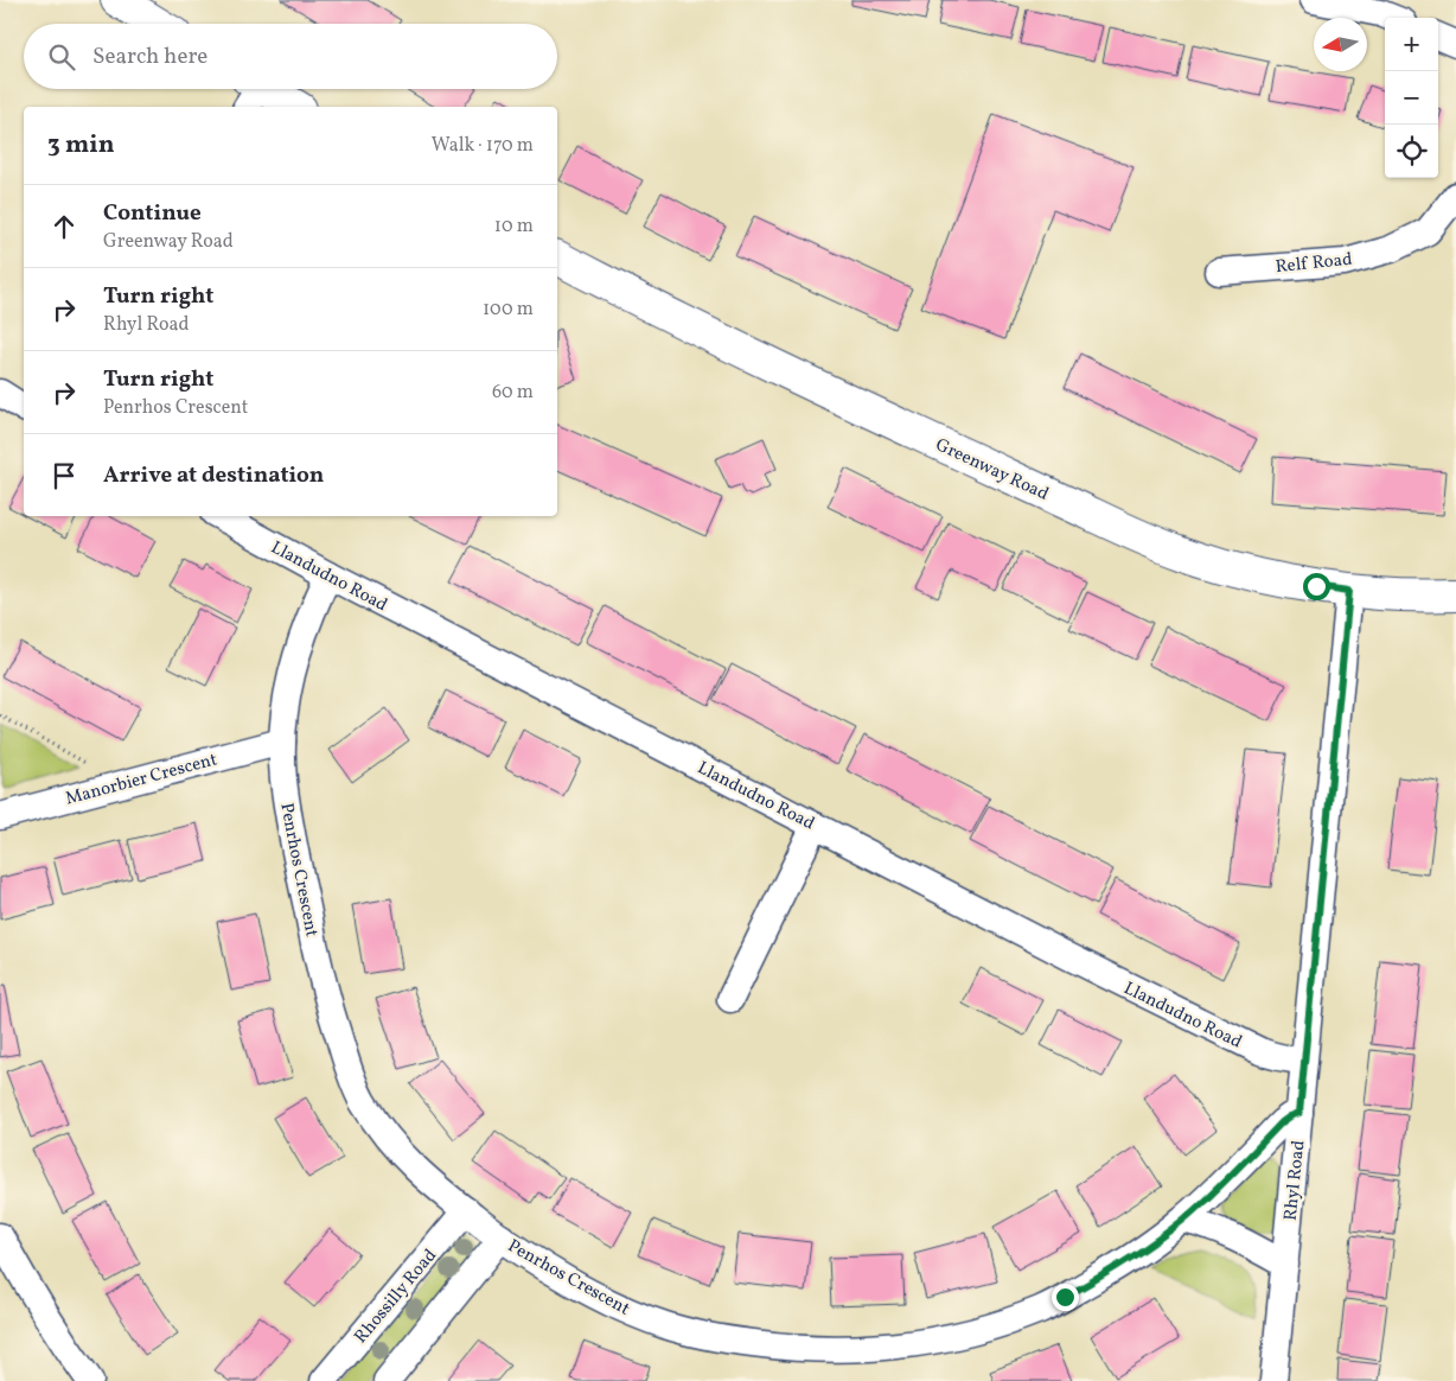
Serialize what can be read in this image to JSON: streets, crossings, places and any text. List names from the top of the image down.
{
  "streets": {
    "street": [
      "Relf Road",
      "Greenway Road",
      "Llandudno Road",
      "Manorbier Crescent",
      "Penrhos Crescent",
      "Rhyl Road",
      "Rhossilly Road"
    ]
  },
  "crossings": [
    ["Greenway Road", "Rhyl Road"],
    ["Llandudno Road", "Penrhos Crescent"],
    ["Llandudno Road", "Rhyl Road"],
    ["Manorbier Crescent", "Penrhos Crescent"],
    ["Penrhos Crescent", "Rhyl Road"],
    ["Penrhos Crescent", "Rhossilly Road"]
  ],
  "north": "left",
  "page": {
    "map_buttons": ["+", "−"],
    "search": "Search here",
    "heading": ["3 min", "Walk · 170 m"],
    "list": [
      ["Continue", "Greenway Road", "10 m"],
      ["Turn right", "Rhyl Road", "100 m"],
      ["Turn right", "Penrhos Crescent", "60 m"],
      "Arrive at destination"
    ]
  }
}
